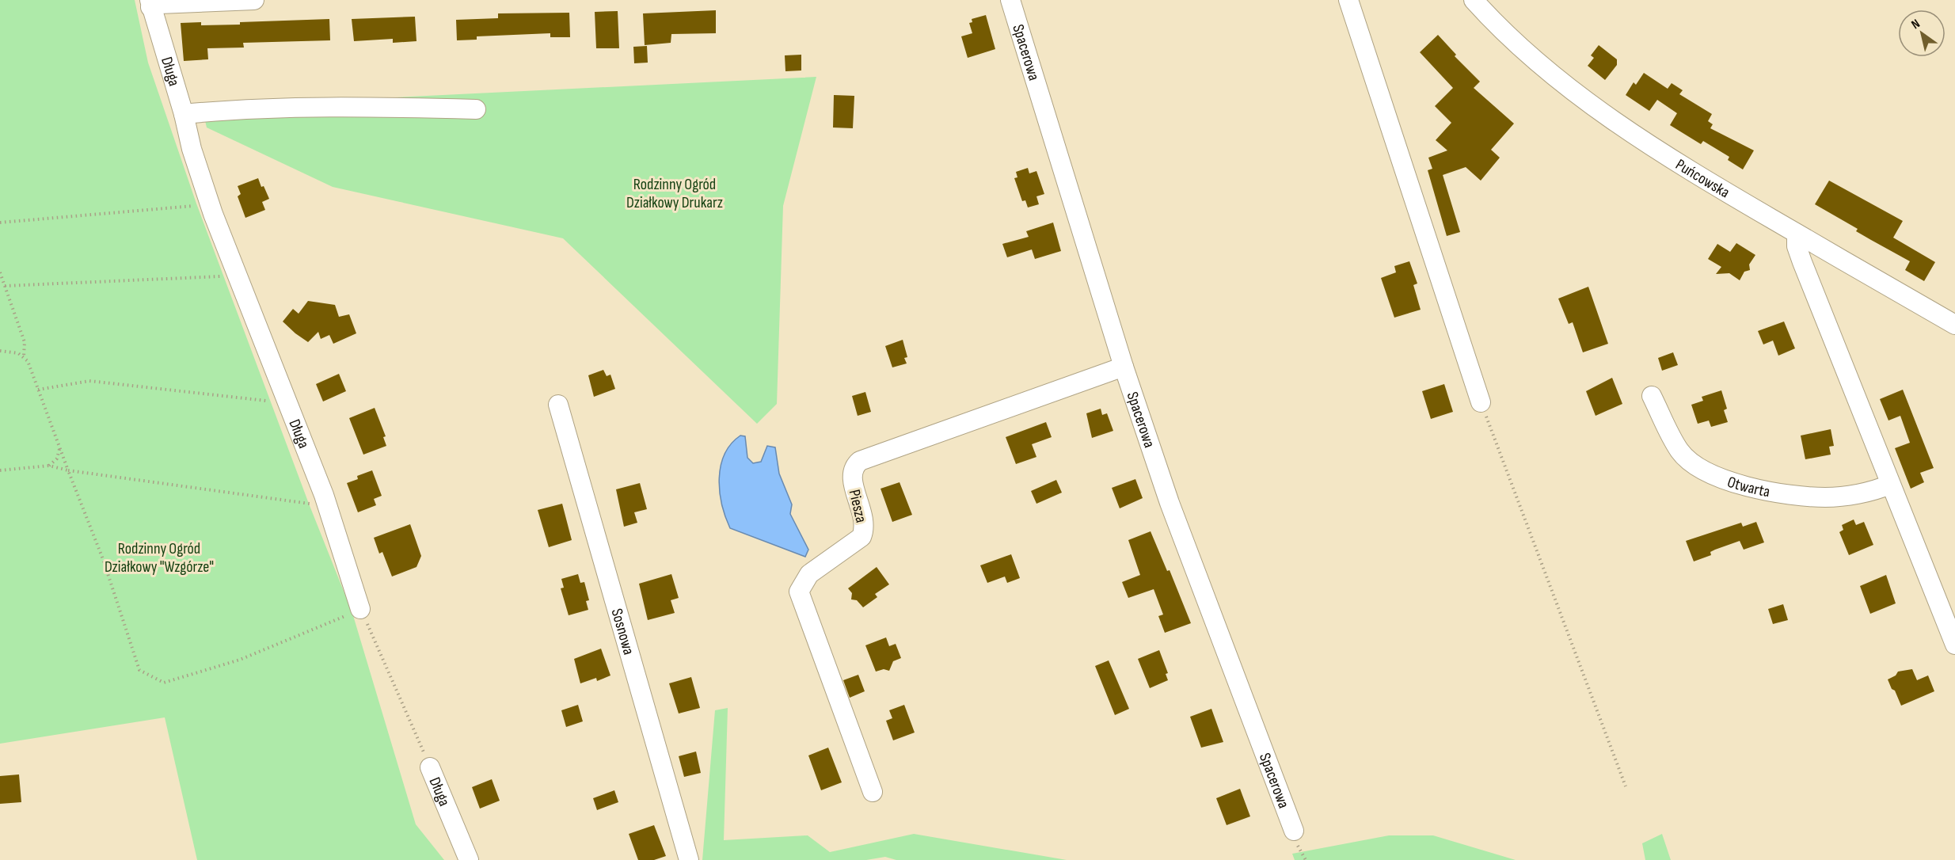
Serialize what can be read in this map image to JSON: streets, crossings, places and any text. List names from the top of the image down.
{
  "streets": {
    "street": [
      "Spacerowa",
      "Długa",
      "Puńcowska",
      "Otwarta",
      "Piesza",
      "Sosnowa"
    ]
  },
  "crossings": [
    ["Spacerowa", "Piesza"]
  ],
  "parks": ["Rodzinny Ogród Działkowy Drukarz", "Rodzinny Ogród Działkowy \"Wzgórze\""],
  "north": "top left"
}
